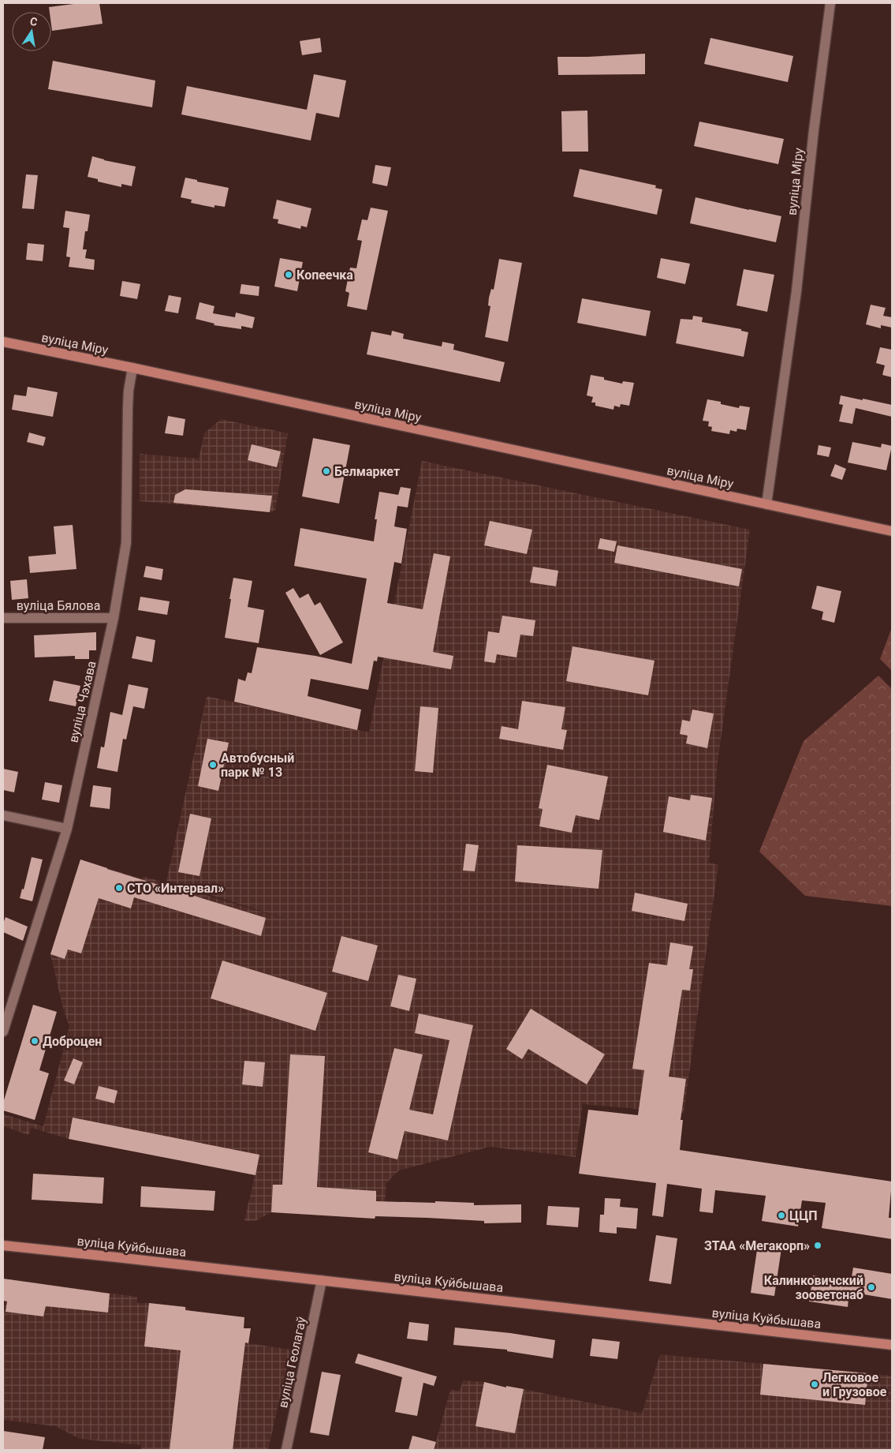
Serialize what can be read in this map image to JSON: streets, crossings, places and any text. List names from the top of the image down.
{
  "streets": {
    "main road": ["вуліца Міру", "вуліца Куйбышава"],
    "street": ["вуліца Бялова", "вуліца Чэхава", "вуліца Геолагаў"]
  },
  "crossings": [
    ["вуліца Міру", "вуліца Чэхава"],
    ["вуліца Бялова", "вуліца Чэхава"],
    ["вуліца Куйбышава", "вуліца Геолагаў"]
  ],
  "places": [
    "Копеечка",
    "Белмаркет",
    "Автобусный парк № 13",
    "СТО «Интервал»",
    "Доброцен",
    "ЦЦП",
    "ЗТАА «Мегакорп»",
    "Калинковичский зооветснаб",
    "Легковое и Грузовое"
  ],
  "north": "top"
}
